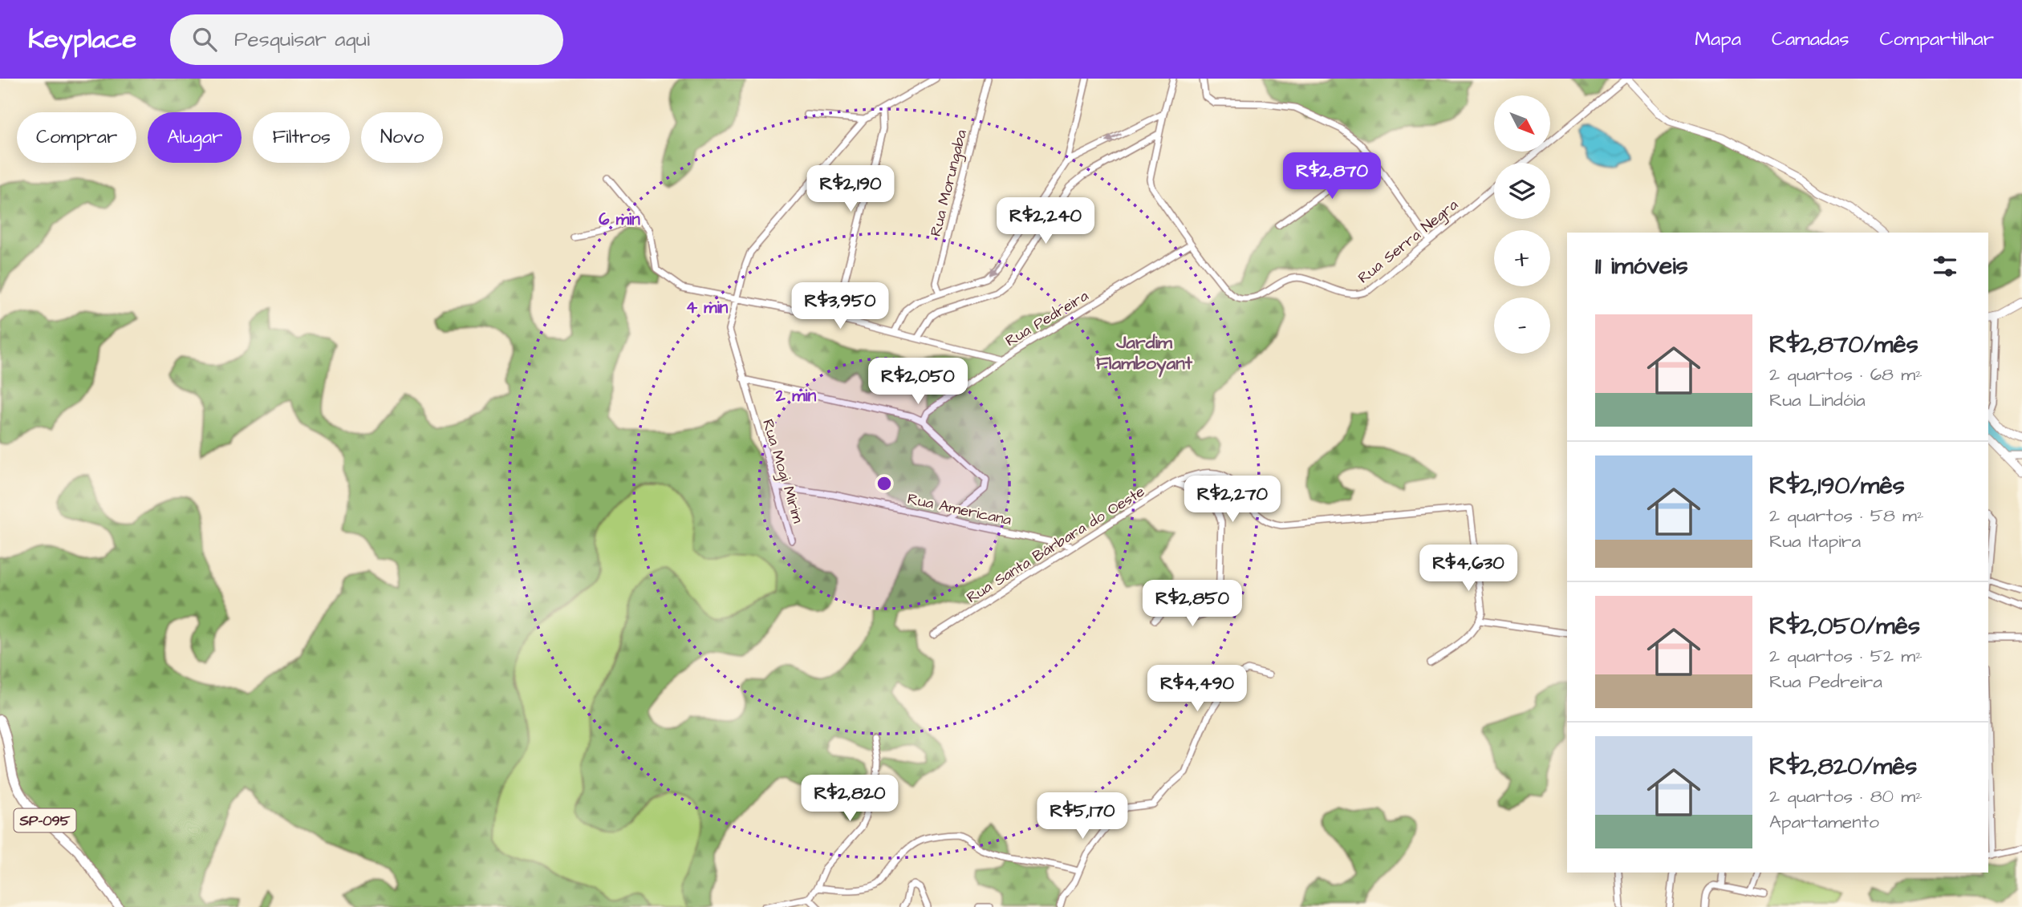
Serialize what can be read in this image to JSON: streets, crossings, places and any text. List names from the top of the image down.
{
  "streets": {
    "main road": ["SP-095"],
    "street": [
      "Rua Morungaba",
      "Rua Serra Negra",
      "Rua Pedreira",
      "Rua Mogi Mirim",
      "Rua Americana",
      "Rua Santa Bárbara do Oeste"
    ]
  },
  "crossings": [
    ["Rua Serra Negra", "Rua Pedreira"],
    ["Rua Mogi Mirim", "Rua Americana"],
    ["Rua Americana", "Rua Santa Bárbara do Oeste"]
  ],
  "districts": ["Jardim Flamboyant"],
  "north": "bottom right",
  "page": {
    "header": "Keyplace",
    "search": "Pesquisar aqui",
    "nav": ["Mapa", "Camadas", "Compartilhar"],
    "map_buttons": ["+", "−"],
    "chip": [
      "Comprar",
      "Alugar",
      "Filtros",
      "Novo"
    ],
    "price": [
      "R$2,870",
      "R$2,190",
      "R$2,240",
      "R$3,950",
      "R$2,050",
      "R$2,270",
      "R$4,630",
      "R$2,850",
      "R$4,490",
      "R$2,820",
      "R$5,170"
    ],
    "heading": "11 imóveis",
    "list": [
      {
        "name": "R$2,870/mês",
        "note": "2 quartos · 68 m² · Rua Lindóia"
      },
      {
        "name": "R$2,190/mês",
        "note": "2 quartos · 58 m² · Rua Itapira"
      },
      {
        "name": "R$2,050/mês",
        "note": "2 quartos · 52 m² · Rua Pedreira"
      },
      {
        "name": "R$2,820/mês",
        "note": "2 quartos · 80 m² · Apartamento"
      }
    ]
  },
  "rings": ["6 min", "4 min", "2 min"]
}
